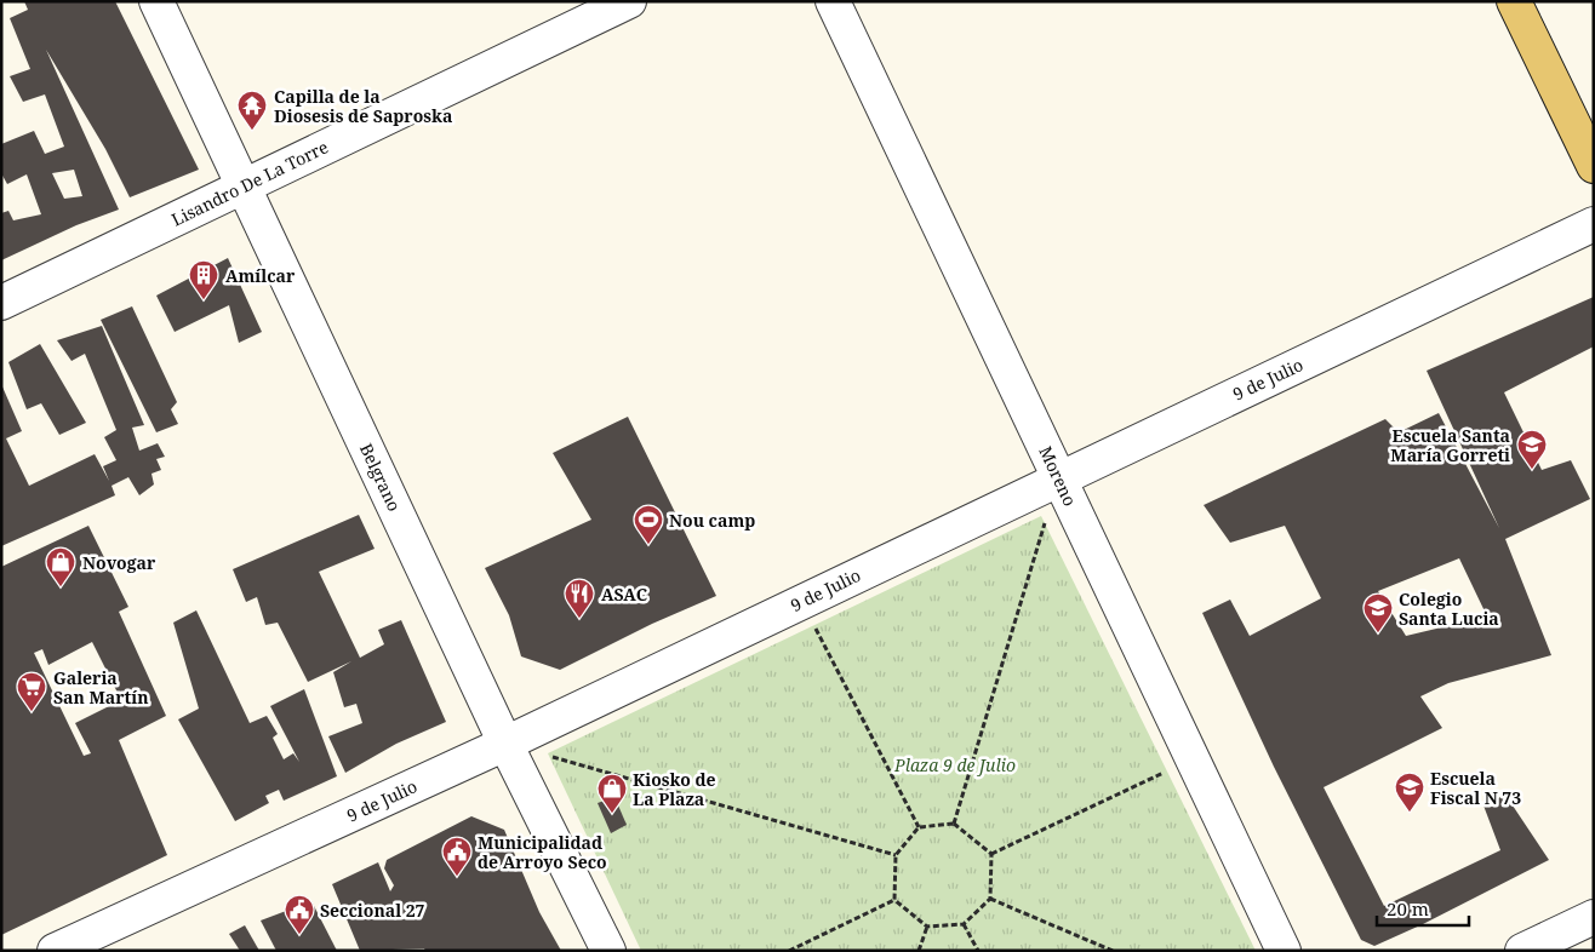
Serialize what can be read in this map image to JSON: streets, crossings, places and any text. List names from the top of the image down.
{
  "streets": {
    "street": [
      "Lisandro De La Torre",
      "9 de Julio",
      "Moreno",
      "Belgrano"
    ]
  },
  "crossings": [
    ["Lisandro De La Torre", "Belgrano"],
    ["9 de Julio", "Moreno"],
    ["9 de Julio", "Belgrano"]
  ],
  "parks": ["Plaza 9 de Julio"],
  "places": {
    "temple": ["Capilla de la Diosesis de Saproska"],
    "building": ["Amílcar"],
    "school or university": ["Escuela Santa María Gorreti", "Colegio Santa Lucia", "Escuela Fiscal N 73"],
    "sports": ["Nou camp"],
    "shop": ["Novogar", "Kiosko de La Plaza"],
    "restaurant": ["ASAC"],
    "supermarket": ["Galeria San Martín"],
    "public building": ["Municipalidad de Arroyo Seco", "Seccional 27"]
  },
  "scale_bar": "20 m"
}
